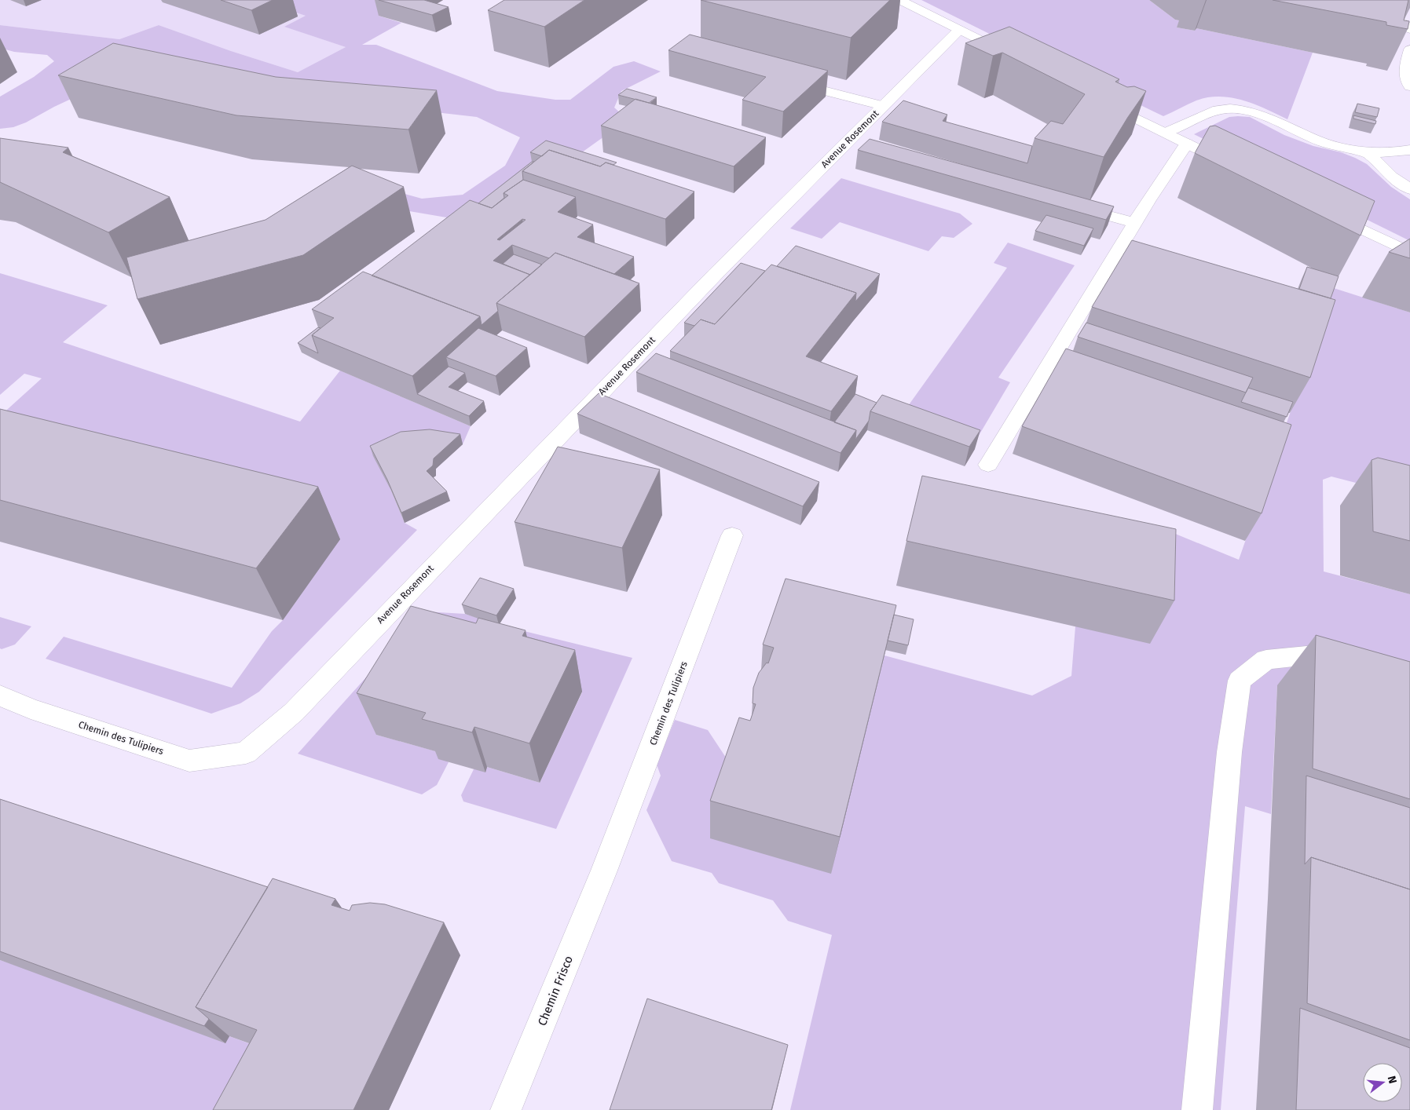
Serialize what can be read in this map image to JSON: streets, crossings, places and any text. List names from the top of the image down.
{
  "streets": {
    "street": ["Avenue Rosemont", "Chemin des Tulipiers", "Chemin Frisco"]
  },
  "crossings": [
    ["Avenue Rosemont", "Chemin des Tulipiers"],
    ["Chemin des Tulipiers", "Chemin Frisco"]
  ],
  "north": "right"
}
